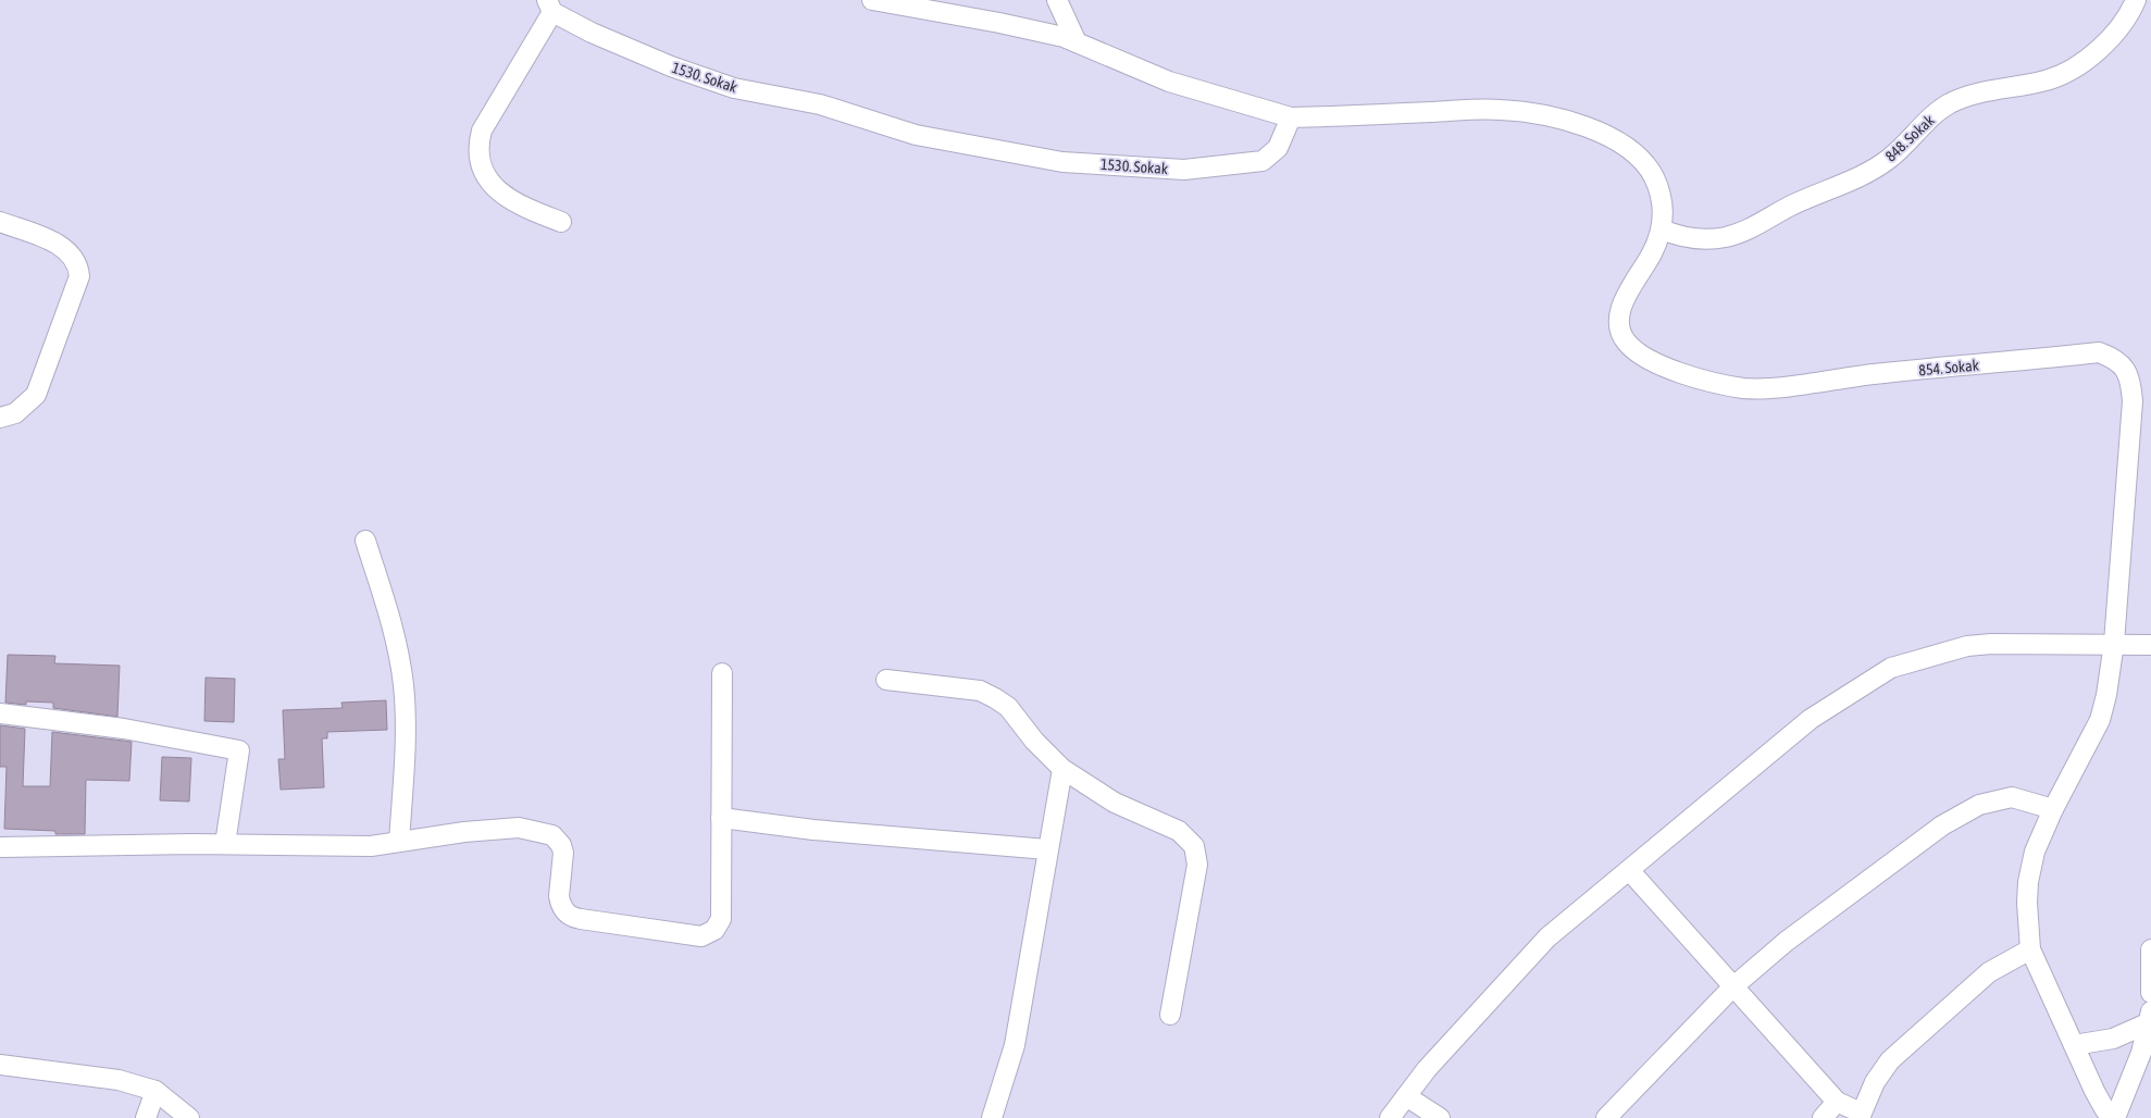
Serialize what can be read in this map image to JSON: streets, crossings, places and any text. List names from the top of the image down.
{
  "streets": {
    "street": ["1530. Sokak", "848. Sokak", "854. Sokak"]
  },
  "crossings": [
    ["848. Sokak", "854. Sokak"]
  ]
}
